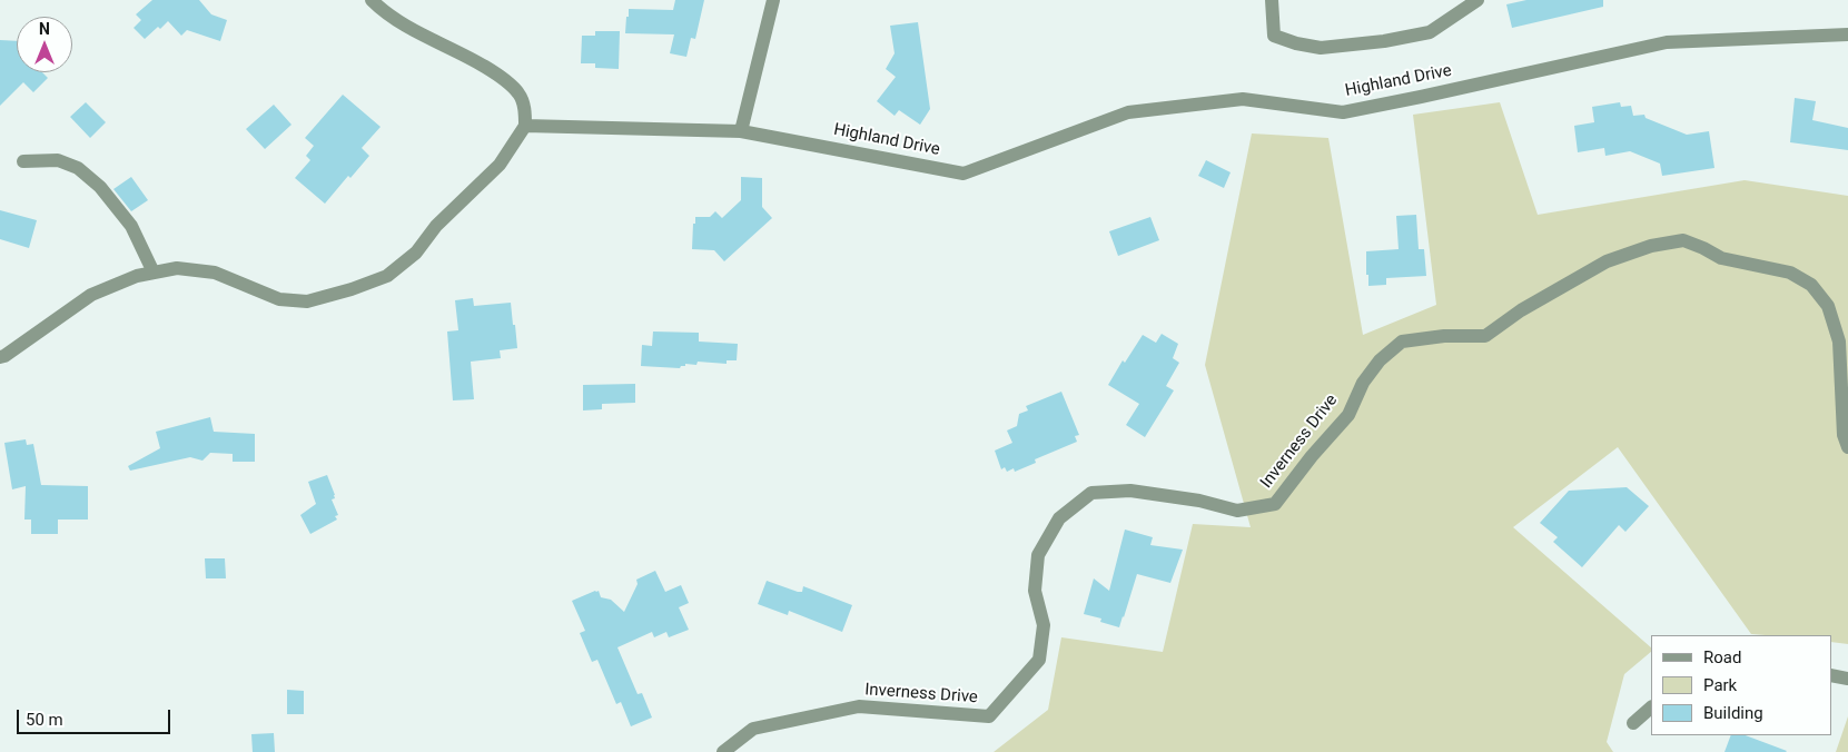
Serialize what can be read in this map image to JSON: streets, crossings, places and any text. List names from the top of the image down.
{
  "streets": {
    "street": ["Highland Drive", "Inverness Drive"]
  },
  "legend": ["Road", "Park", "Building"],
  "scale_bar": "50 m",
  "north": "top"
}
